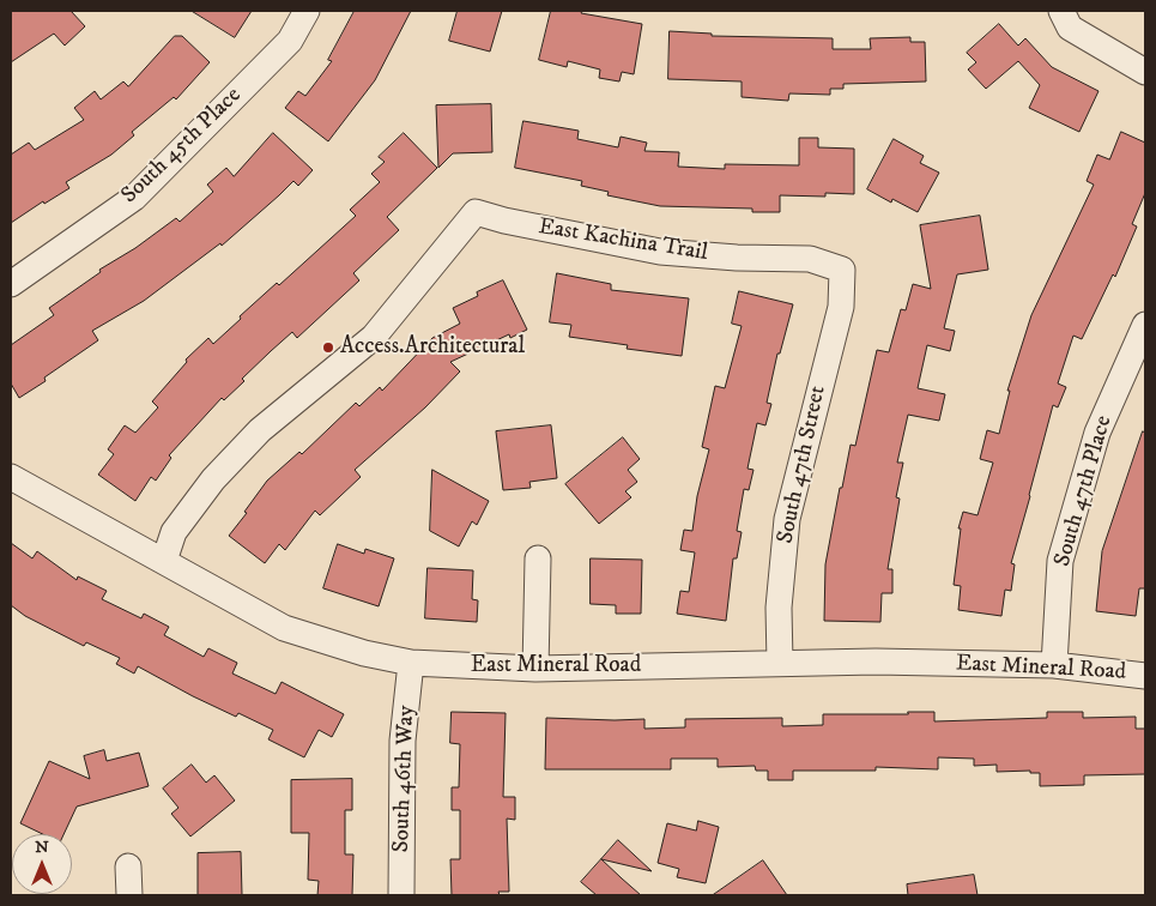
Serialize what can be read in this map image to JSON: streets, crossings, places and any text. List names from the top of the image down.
{
  "streets": {
    "street": [
      "South 45th Place",
      "East Kachina Trail",
      "South 47th Street",
      "South 47th Place",
      "East Mineral Road",
      "South 46th Way"
    ]
  },
  "crossings": [
    ["East Kachina Trail", "South 47th Street"],
    ["East Kachina Trail", "East Mineral Road"],
    ["South 47th Street", "East Mineral Road"],
    ["South 47th Place", "East Mineral Road"],
    ["East Mineral Road", "South 46th Way"]
  ],
  "places": ["Access.Architectural"],
  "north": "top"
}
